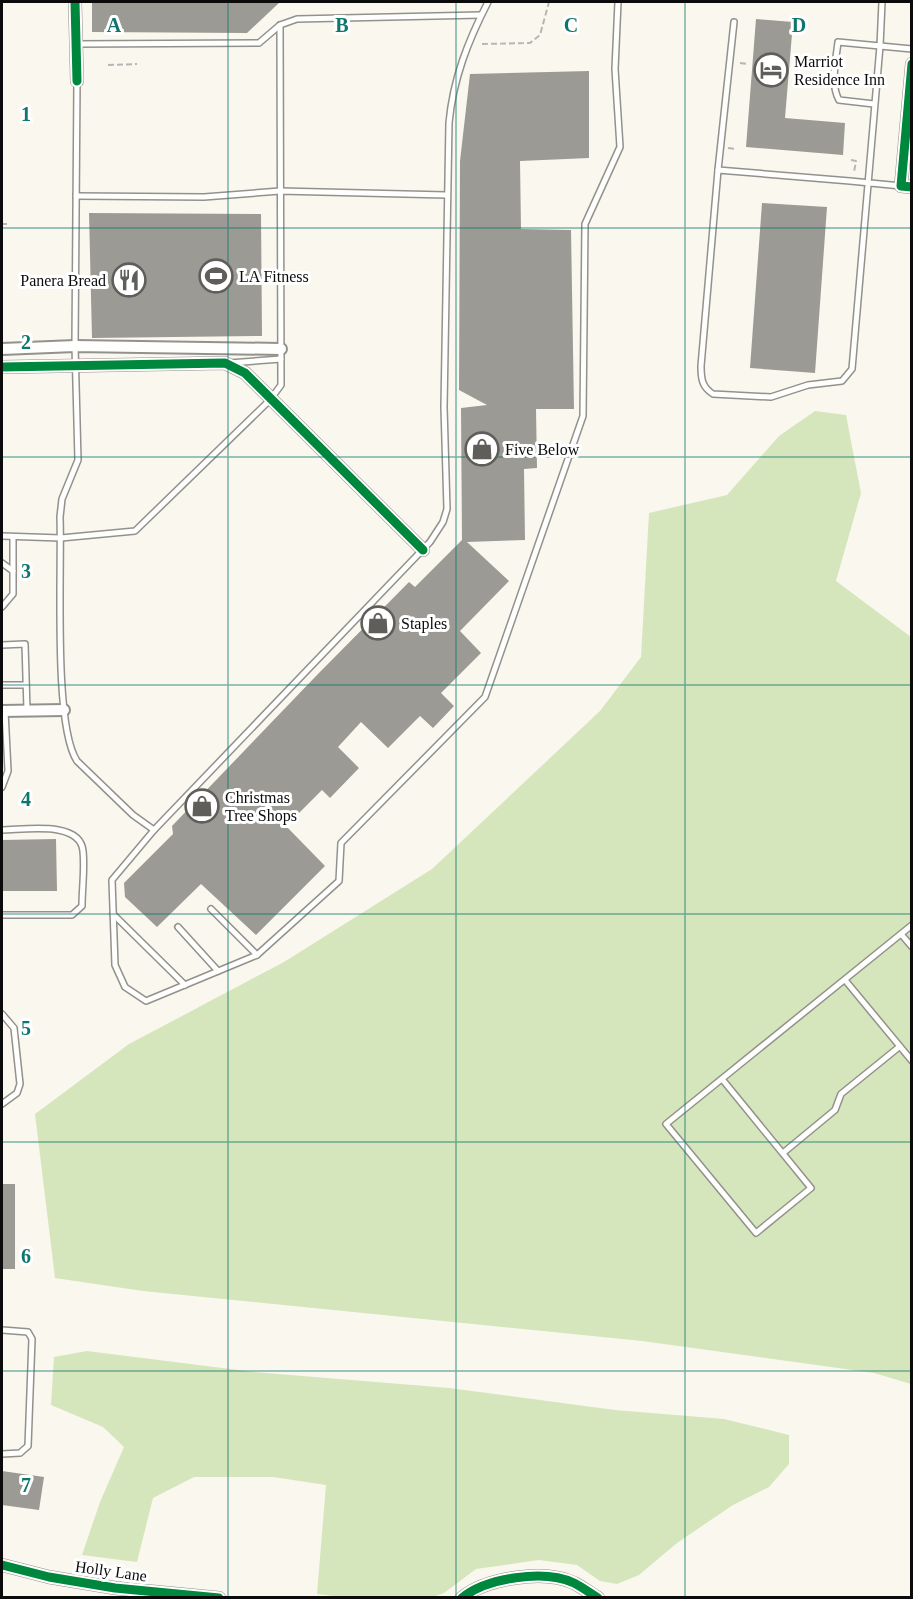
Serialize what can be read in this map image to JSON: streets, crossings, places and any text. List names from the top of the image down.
{
  "streets": {
    "street": ["Holly Lane"]
  },
  "places": {
    "hotel": ["Marriot Residence Inn"],
    "sports": ["LA Fitness"],
    "restaurant": ["Panera Bread"],
    "shop": ["Five Below", "Staples", "Christmas Tree Shops"]
  },
  "grid": {
    "columns": [
      "A",
      "B",
      "C",
      "D"
    ],
    "rows": [
      "1",
      "2",
      "3",
      "4",
      "5",
      "6",
      "7"
    ]
  }
}
